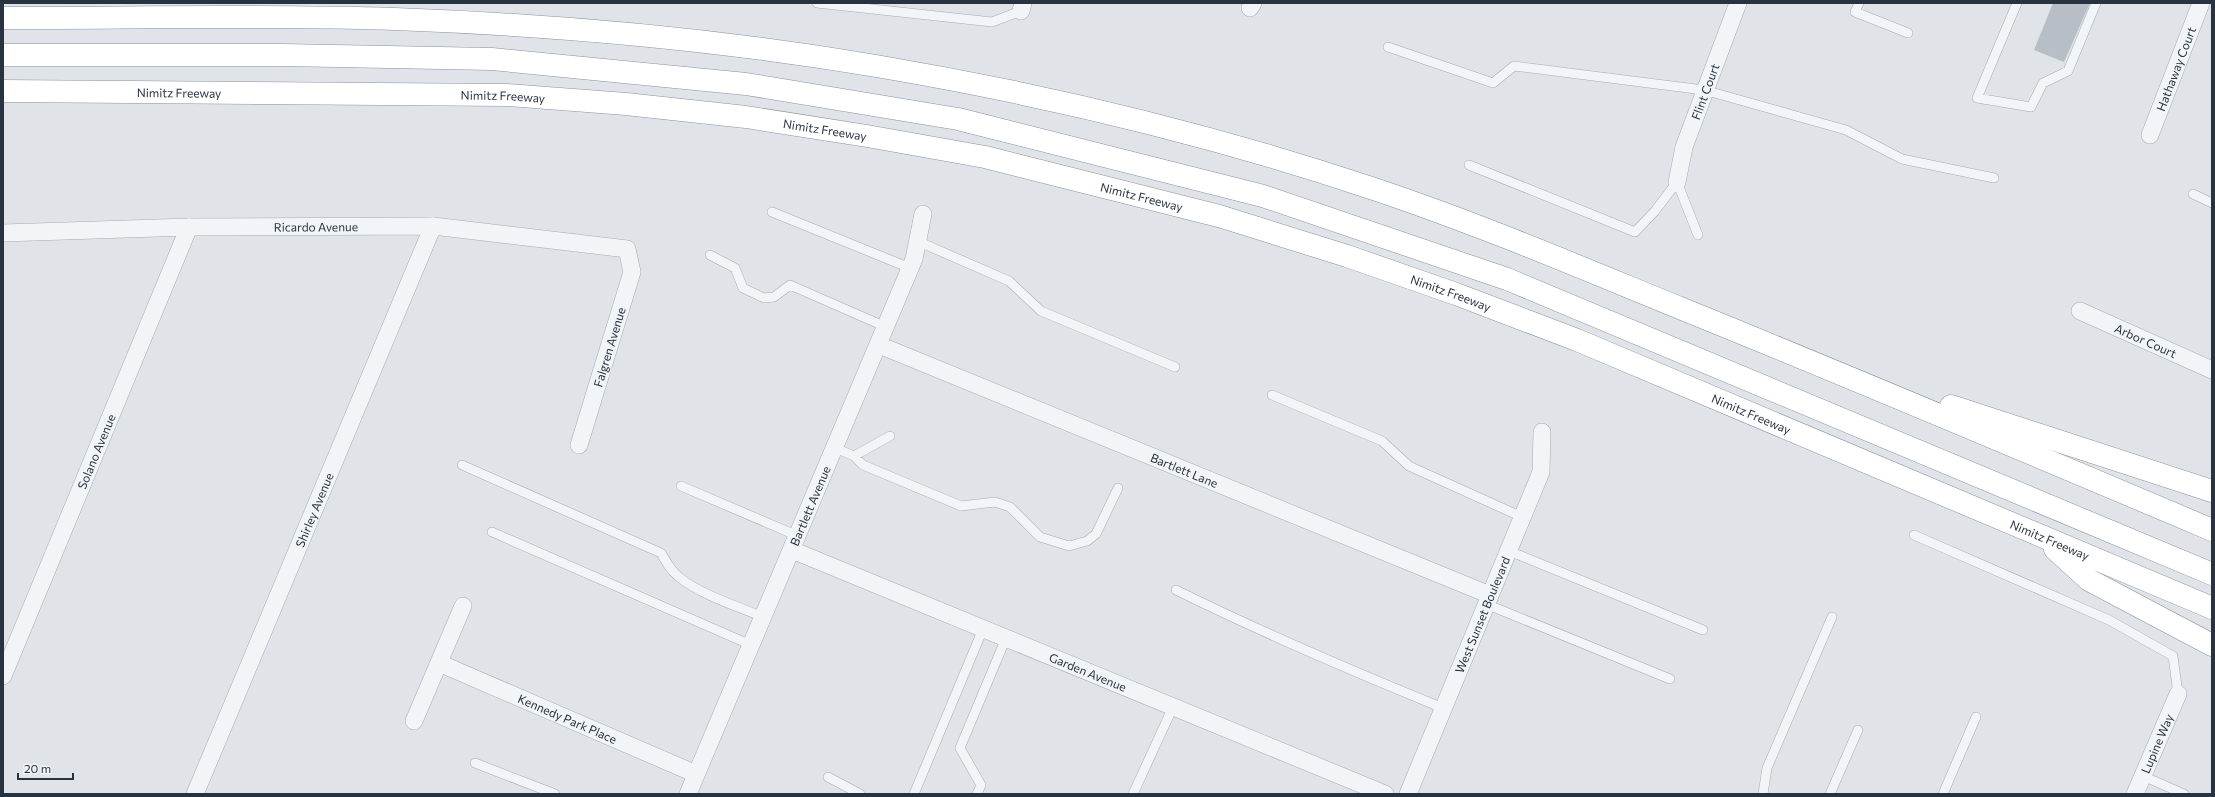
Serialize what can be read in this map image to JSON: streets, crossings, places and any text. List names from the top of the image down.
{
  "streets": {
    "highway": ["Nimitz Freeway"],
    "street": [
      "Hathaway Court",
      "Flint Court",
      "Ricardo Avenue",
      "Arbor Court",
      "Falgren Avenue",
      "Solano Avenue",
      "Bartlett Lane",
      "Bartlett Avenue",
      "Shirley Avenue",
      "West Sunset Boulevard",
      "Garden Avenue",
      "Kennedy Park Place",
      "Lupine Way"
    ]
  },
  "crossings": [
    ["Ricardo Avenue", "Falgren Avenue"],
    ["Ricardo Avenue", "Solano Avenue"],
    ["Ricardo Avenue", "Shirley Avenue"],
    ["Bartlett Lane", "Bartlett Avenue"],
    ["Bartlett Lane", "West Sunset Boulevard"],
    ["Bartlett Avenue", "Garden Avenue"],
    ["Bartlett Avenue", "Kennedy Park Place"]
  ],
  "scale_bar": "20 m"
}
